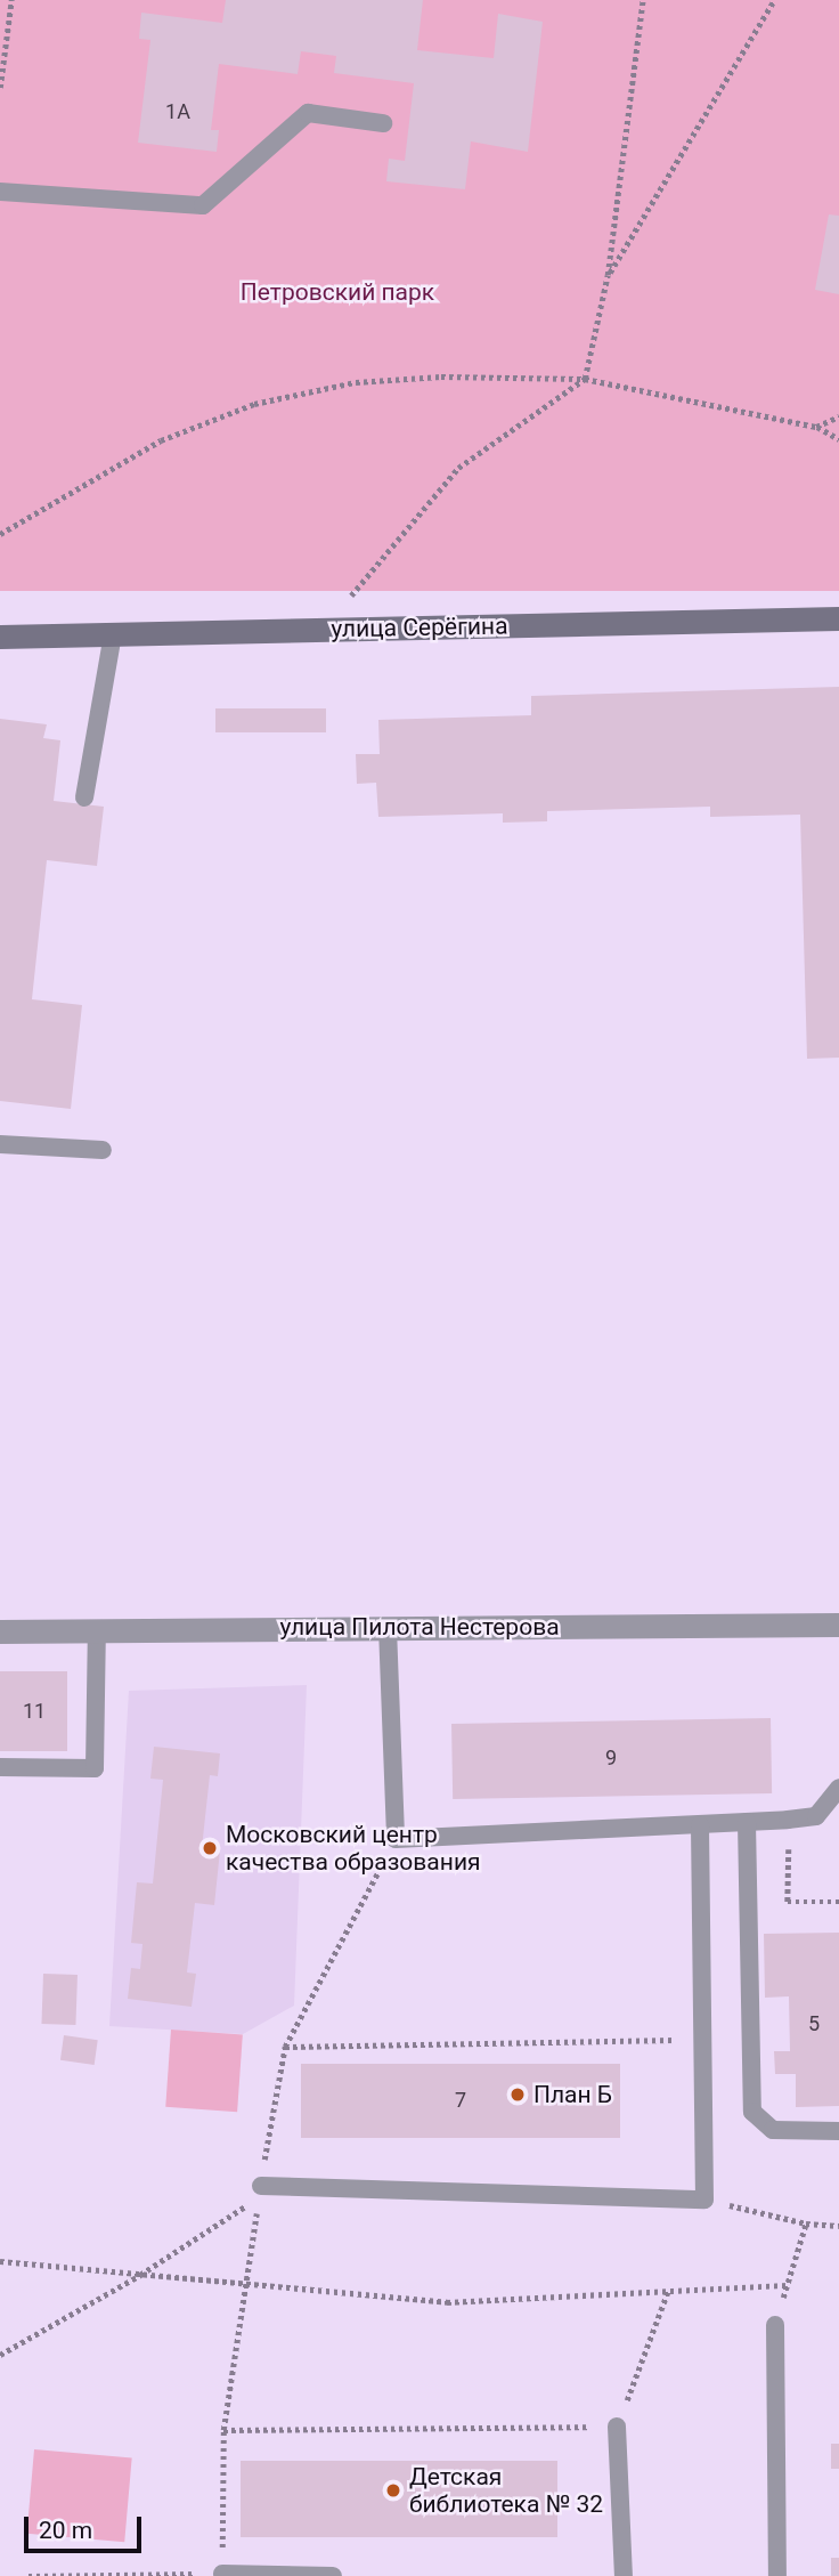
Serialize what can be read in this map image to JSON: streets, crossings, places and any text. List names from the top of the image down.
{
  "streets": {
    "street": ["улица Серёгина", "улица Пилота Нестерова"]
  },
  "parks": ["Петровский парк"],
  "places": ["Московский центр качества образования", "План Б", "Детская библиотека № 32"],
  "house_numbers": [
    "1А",
    "11",
    "9",
    "5",
    "7"
  ],
  "scale_bar": "20 m"
}
